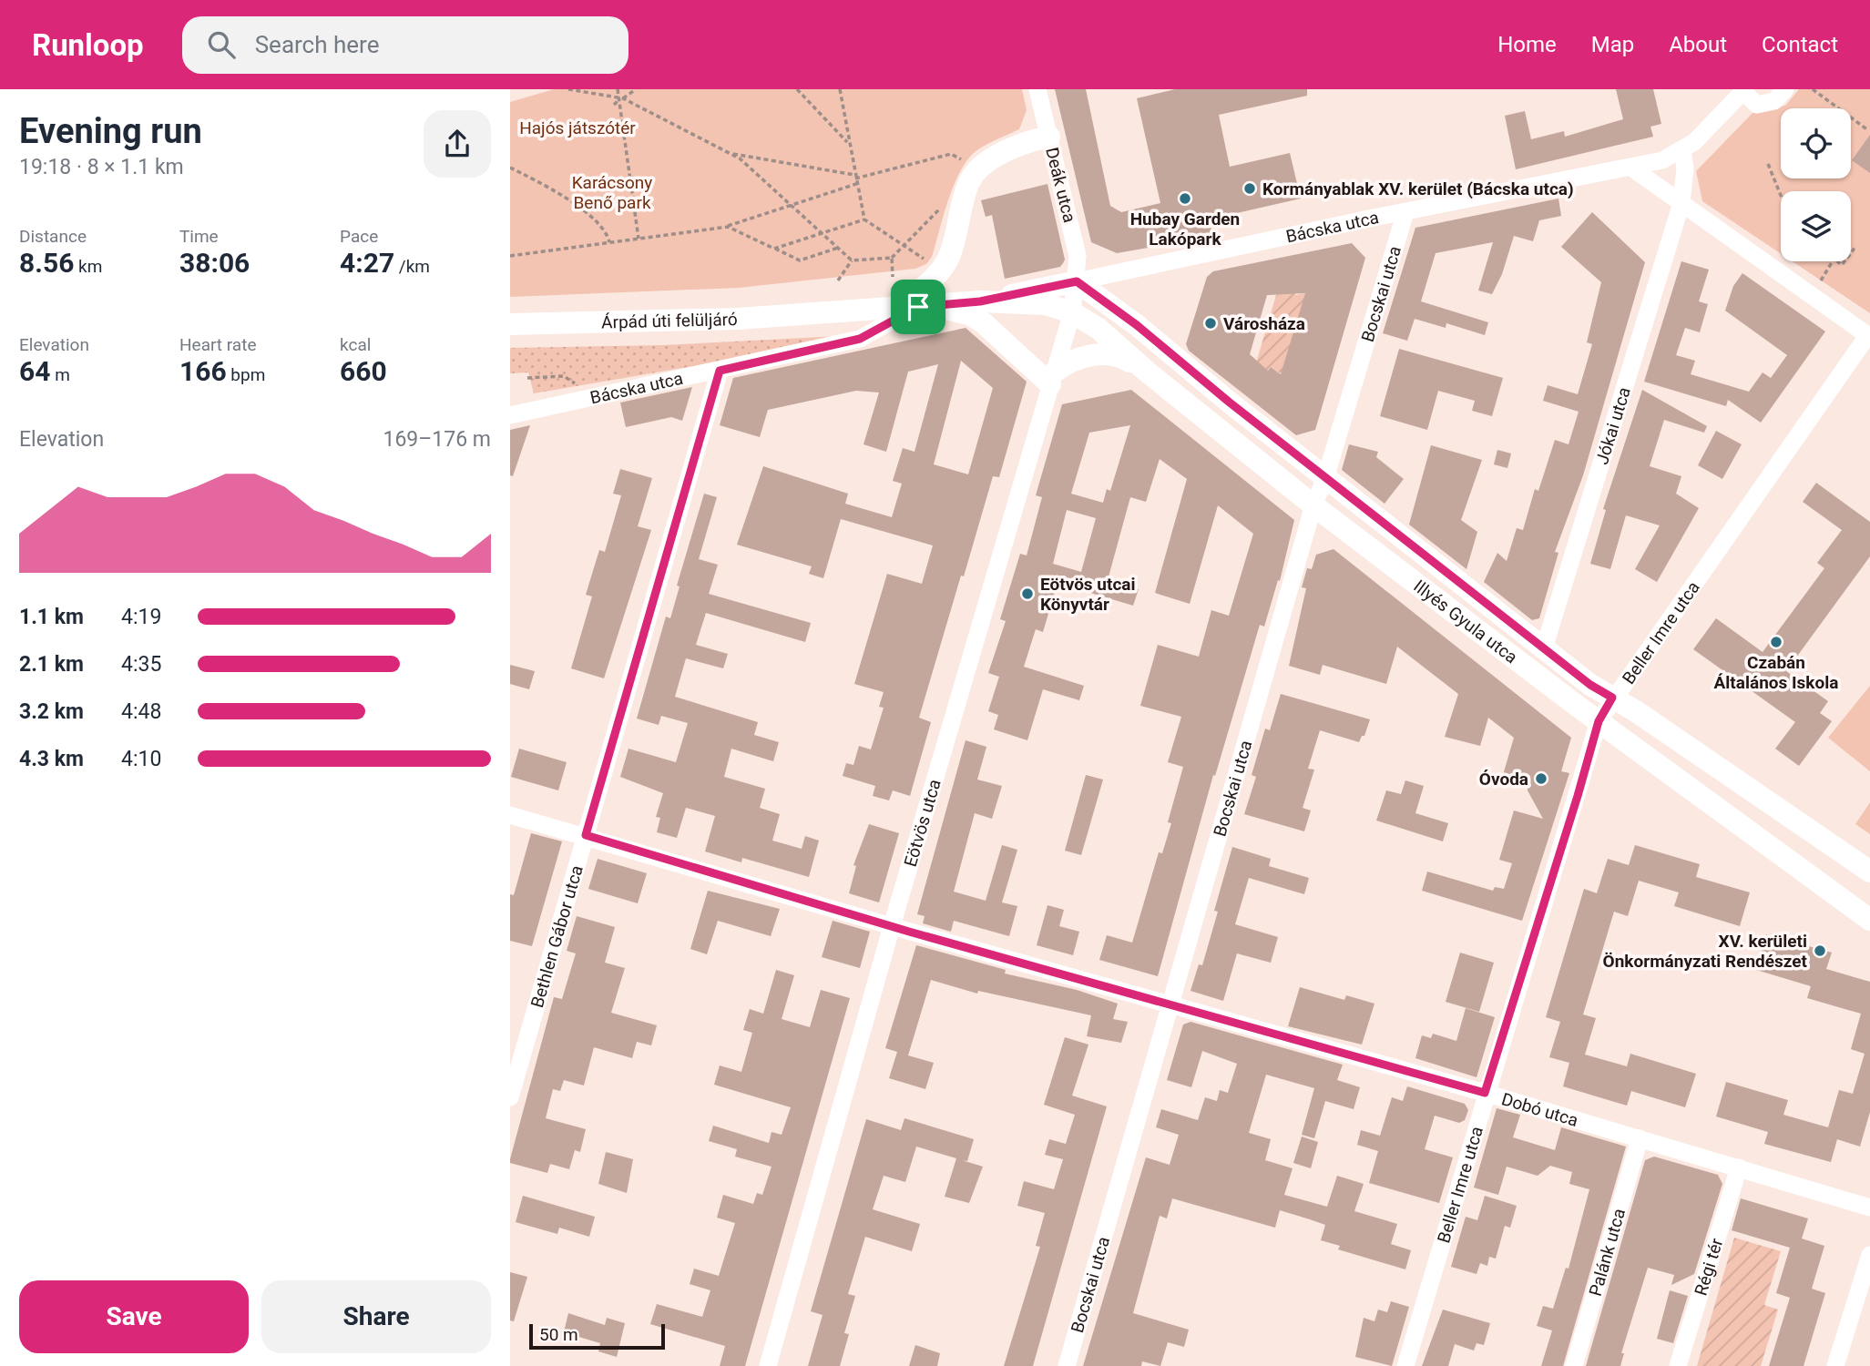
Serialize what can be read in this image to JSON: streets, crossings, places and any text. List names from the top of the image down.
{
  "streets": {
    "main road": ["Bácska utca", "Árpád úti felüljáró", "Illyés Gyula utca"],
    "street": [
      "Deák utca",
      "Bocskai utca",
      "Jókai utca",
      "Beller Imre utca",
      "Eötvös utca",
      "Bethlen Gábor utca",
      "Dobó utca",
      "Palánk utca",
      "Régi tér"
    ]
  },
  "crossings": [
    ["Deák utca", "Bácska utca"],
    ["Deák utca", "Illyés Gyula utca"],
    ["Deák utca", "Eötvös utca"],
    ["Bácska utca", "Bocskai utca"],
    ["Bácska utca", "Árpád úti felüljáró"],
    ["Bácska utca", "Jókai utca"],
    ["Bácska utca", "Illyés Gyula utca"],
    ["Bácska utca", "Eötvös utca"],
    ["Bácska utca", "Bethlen Gábor utca"],
    ["Bocskai utca", "Illyés Gyula utca"],
    ["Bocskai utca", "Dobó utca"],
    ["Jókai utca", "Illyés Gyula utca"],
    ["Illyés Gyula utca", "Beller Imre utca"],
    ["Illyés Gyula utca", "Eötvös utca"],
    ["Beller Imre utca", "Dobó utca"],
    ["Eötvös utca", "Dobó utca"],
    ["Bethlen Gábor utca", "Dobó utca"],
    ["Dobó utca", "Palánk utca"],
    ["Dobó utca", "Régi tér"]
  ],
  "parks": ["Hajós játszótér", "Karácsony Benő park"],
  "places": [
    "Kormányablak XV. kerület (Bácska utca)",
    "Hubay Garden Lakópark",
    "Városháza",
    "Eötvös utcai Könyvtár",
    "Czabán Általános Iskola",
    "Óvoda",
    "XV. kerületi Önkormányzati Rendészet"
  ],
  "scale_bar": "50 m",
  "page": {
    "header": "Runloop",
    "search": "Search here",
    "nav": [
      "Home",
      "Map",
      "About",
      "Contact"
    ],
    "heading": ["Evening run", "19:18 · 8 × 1.1 km"],
    "stats": [
      ["Distance", "8.56 km"],
      ["Time", "38:06"],
      ["Pace", "4:27 /km"],
      ["Elevation", "64 m"],
      ["Heart rate", "166 bpm"],
      ["kcal", "660"]
    ],
    "chart": ["Elevation", "169–176 m"],
    "list": [
      {
        "name": "1.1 km",
        "note": "4:19"
      },
      {
        "name": "2.1 km",
        "note": "4:35"
      },
      {
        "name": "3.2 km",
        "note": "4:48"
      },
      {
        "name": "4.3 km",
        "note": "4:10"
      }
    ],
    "buttons": ["Save", "Share"],
    "scale": "50 m"
  }
}
